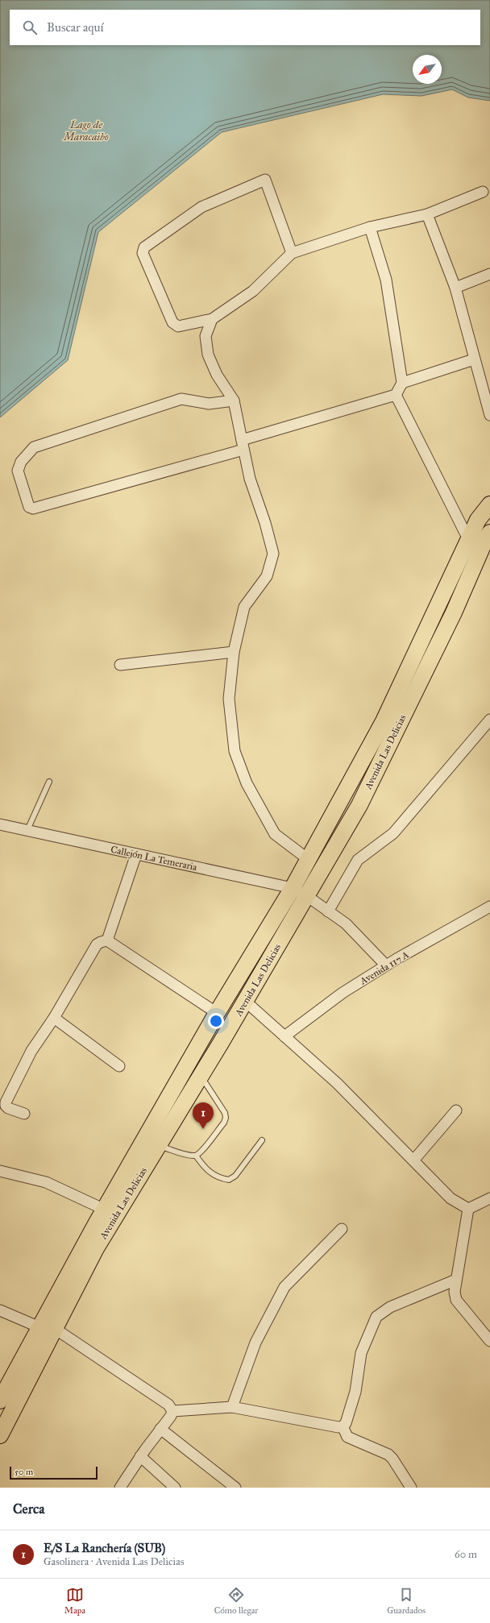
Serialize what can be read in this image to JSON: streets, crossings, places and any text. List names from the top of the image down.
{
  "streets": {
    "main road": ["Avenida Las Delicias"],
    "street": ["Callejón La Temeraria", "Avenida 117 A"]
  },
  "crossings": [
    ["Avenida Las Delicias", "Callejón La Temeraria"],
    ["Callejón La Temeraria", "Avenida 117 A"]
  ],
  "water": ["Lago de Maracaibo"],
  "scale_bar": "50 m",
  "north": "bottom left",
  "page": {
    "search": "Buscar aquí",
    "pins": "1",
    "scale": "50 m",
    "heading": "Cerca",
    "list": [
      {
        "mark": "1",
        "name": "E/S La Ranchería (SUB)",
        "note": "Gasolinera · Avenida Las Delicias",
        "value": "60 m"
      }
    ],
    "nav": ["Mapa", "Cómo llegar", "Guardados"]
  }
}
